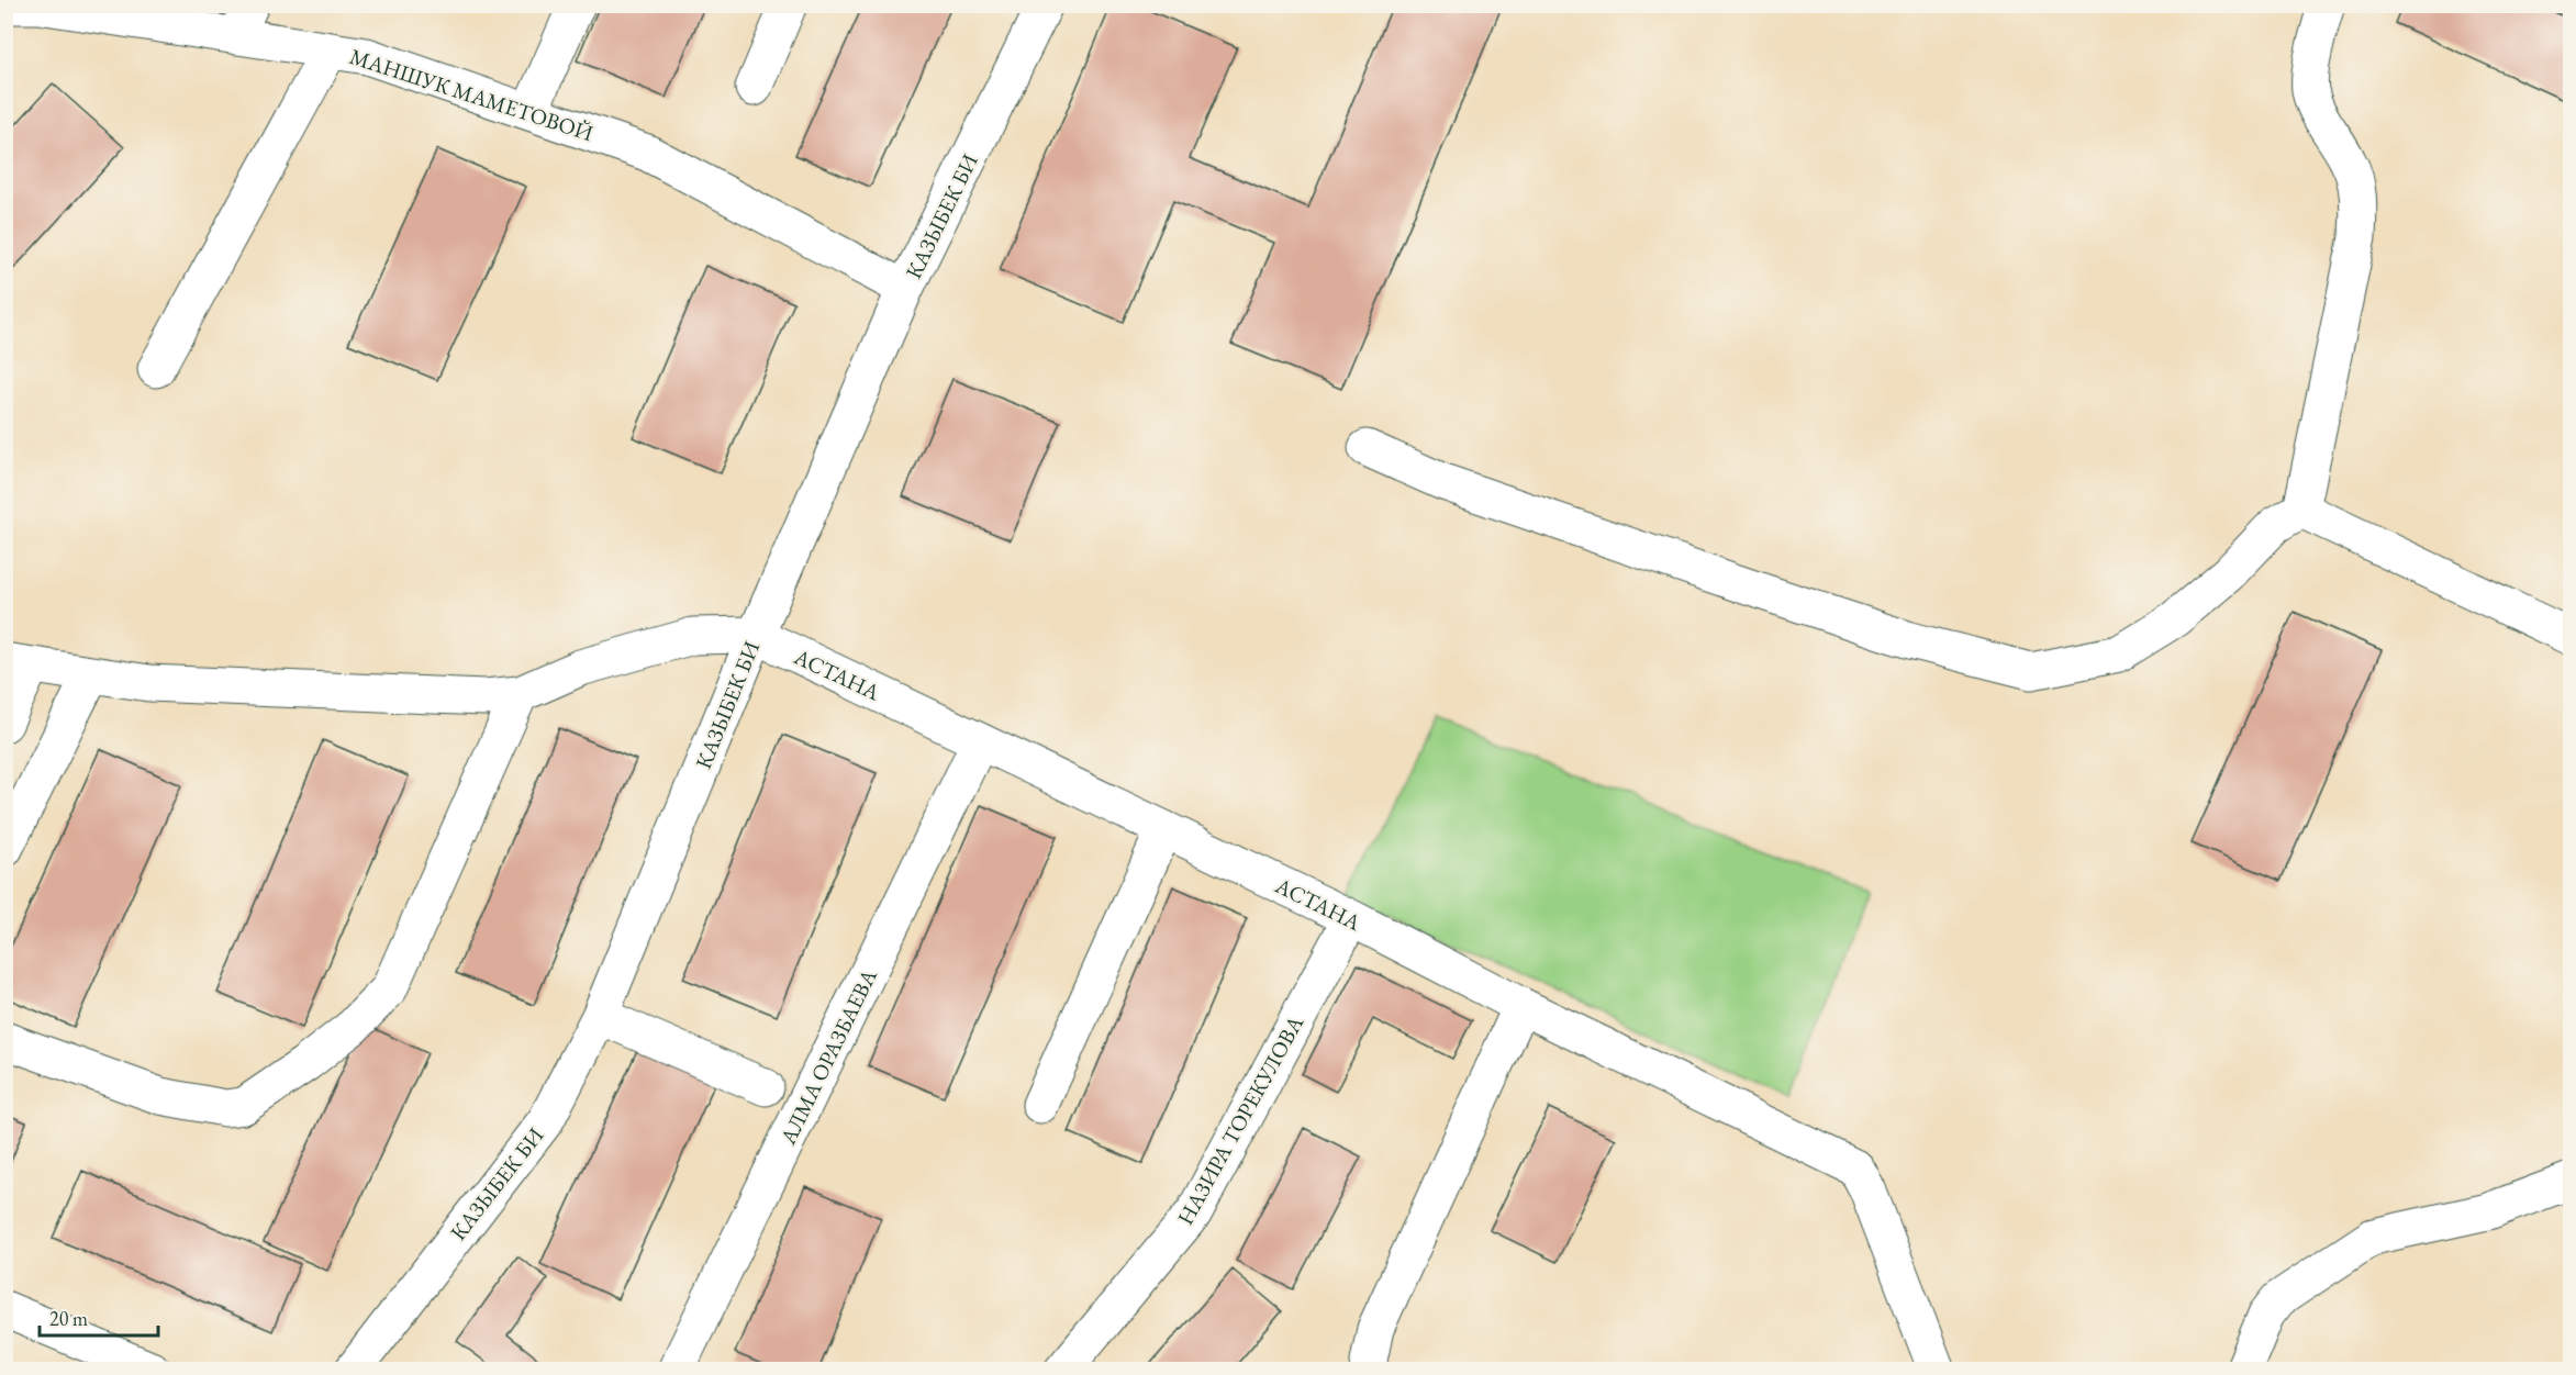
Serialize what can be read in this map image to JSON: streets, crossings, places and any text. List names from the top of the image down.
{
  "streets": {
    "street": [
      "МАНШУК МАМЕТОВОЙ",
      "КАЗЫБЕК БИ",
      "АСТАНА",
      "АЛМА ОРАЗБАЕВА",
      "НАЗИРА ТОРЕКУЛОВА"
    ]
  },
  "crossings": [
    ["МАНШУК МАМЕТОВОЙ", "КАЗЫБЕК БИ"],
    ["КАЗЫБЕК БИ", "АСТАНА"],
    ["АСТАНА", "АЛМА ОРАЗБАЕВА"],
    ["АСТАНА", "НАЗИРА ТОРЕКУЛОВА"]
  ],
  "scale_bar": "20 m"
}
